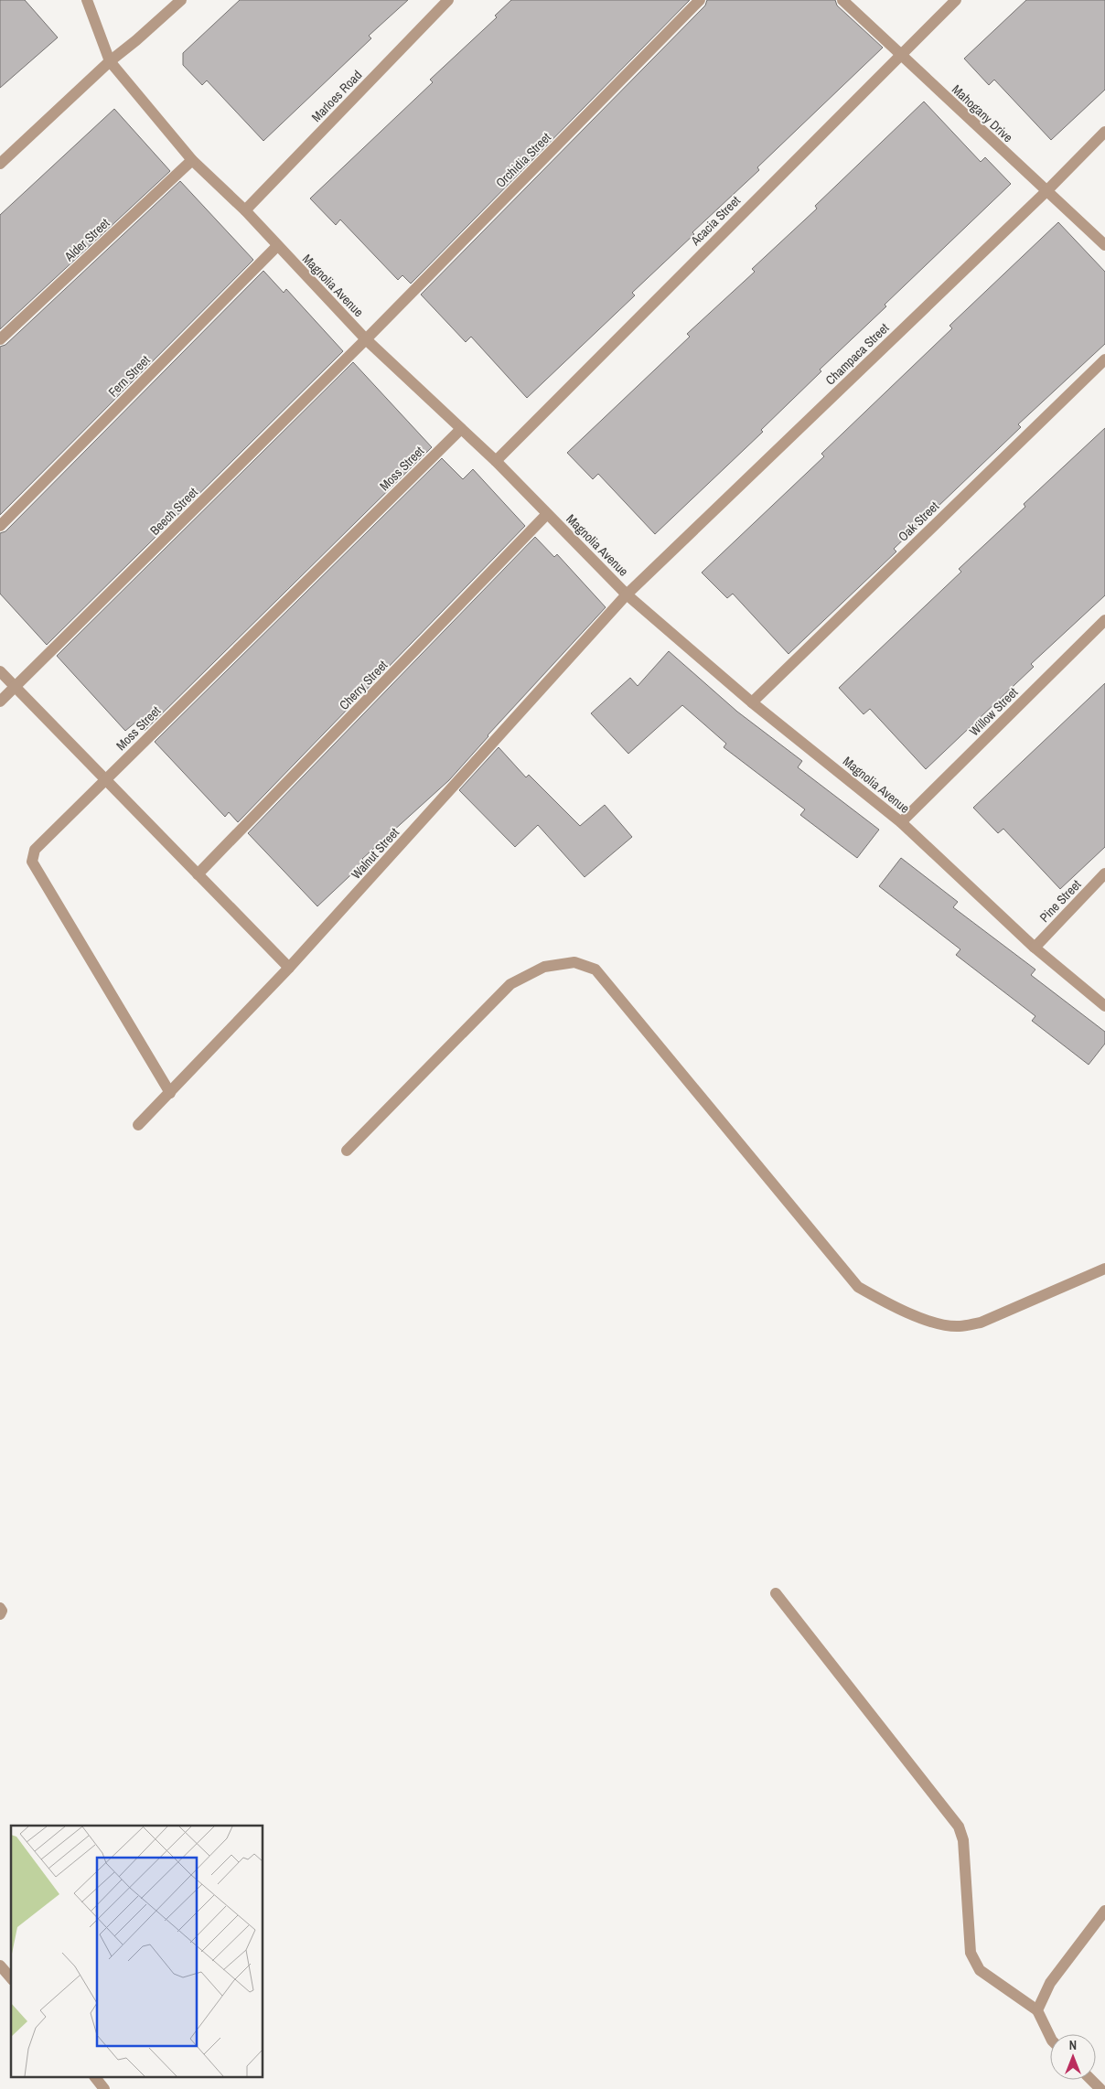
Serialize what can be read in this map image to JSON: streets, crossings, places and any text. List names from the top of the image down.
{
  "streets": {
    "street": [
      "Marloes Road",
      "Mahogany Drive",
      "Orchidia Street",
      "Acacia Street",
      "Alder Street",
      "Magnolia Avenue",
      "Champaca Street",
      "Fern Street",
      "Moss Street",
      "Beech Street",
      "Oak Street",
      "Cherry Street",
      "Willow Street",
      "Walnut Street",
      "Pine Street"
    ]
  },
  "crossings": [
    ["Marloes Road", "Magnolia Avenue"],
    ["Mahogany Drive", "Acacia Street"],
    ["Mahogany Drive", "Champaca Street"],
    ["Orchidia Street", "Magnolia Avenue"],
    ["Orchidia Street", "Beech Street"],
    ["Acacia Street", "Magnolia Avenue"],
    ["Alder Street", "Magnolia Avenue"],
    ["Magnolia Avenue", "Champaca Street"],
    ["Magnolia Avenue", "Fern Street"],
    ["Magnolia Avenue", "Moss Street"],
    ["Magnolia Avenue", "Beech Street"],
    ["Magnolia Avenue", "Oak Street"],
    ["Magnolia Avenue", "Cherry Street"],
    ["Magnolia Avenue", "Willow Street"],
    ["Magnolia Avenue", "Walnut Street"],
    ["Magnolia Avenue", "Pine Street"],
    ["Champaca Street", "Walnut Street"],
    ["Moss Street", "Walnut Street"]
  ],
  "north": "top"
}
